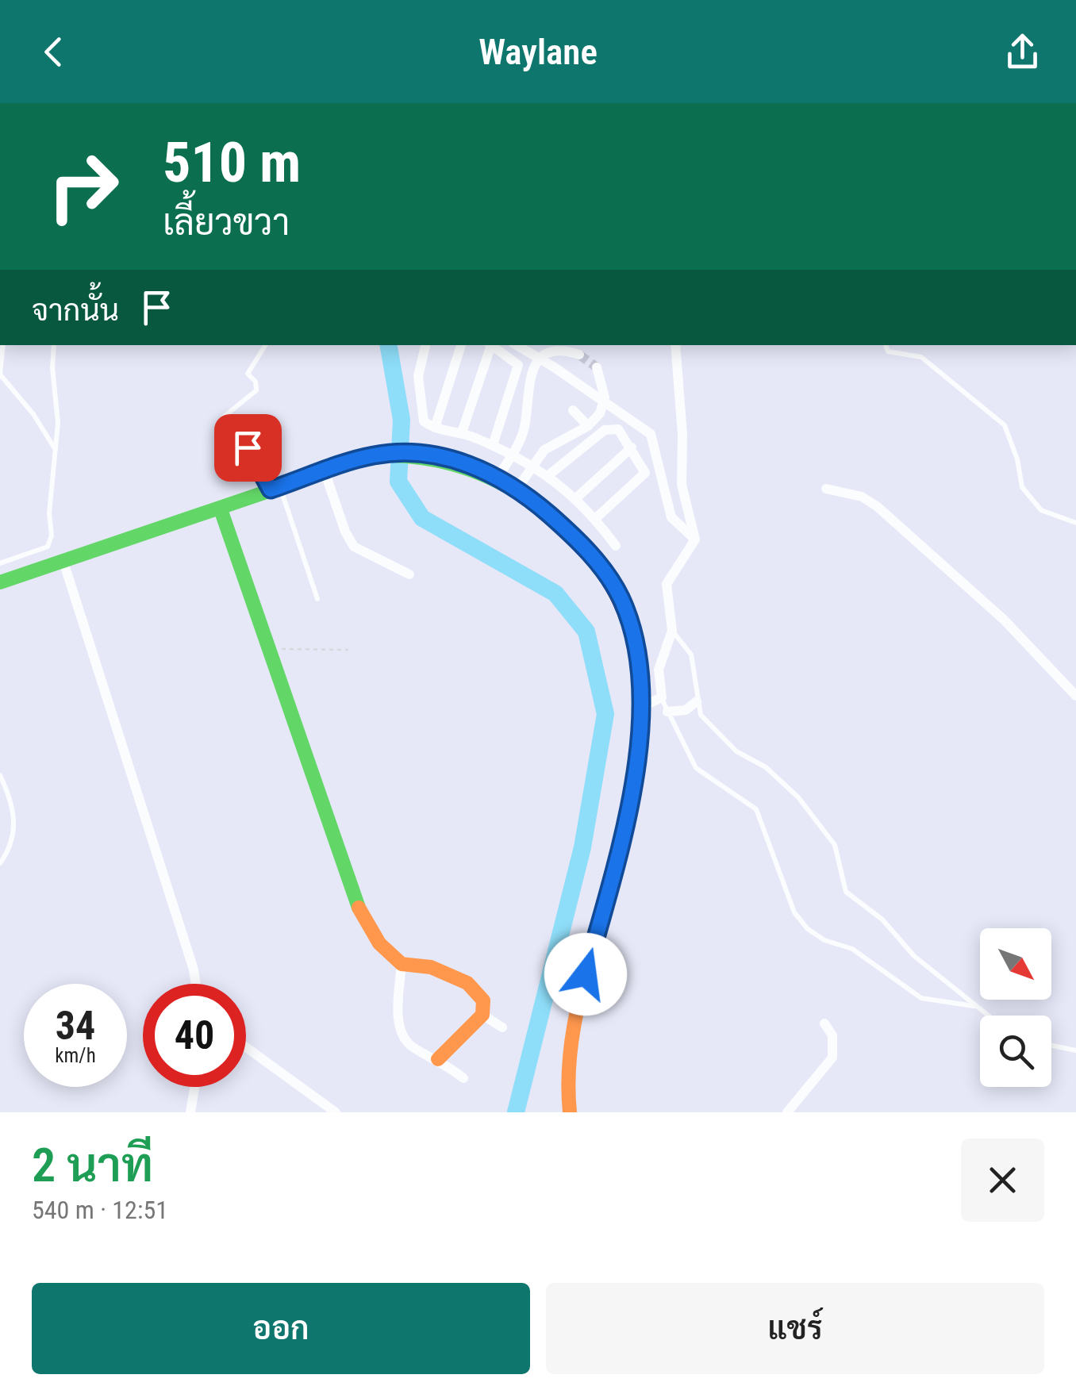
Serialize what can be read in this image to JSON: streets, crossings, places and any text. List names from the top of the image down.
{
  "north": "bottom right",
  "page": {
    "header": "Waylane",
    "turn": ["510 m", "เลี้ยวขวา"],
    "then": "จากนั้น",
    "speed": "34 km/h",
    "limit": "40",
    "heading": ["2 นาที", "540 m · 12:51"],
    "buttons": ["ออก", "แชร์"]
  }
}
